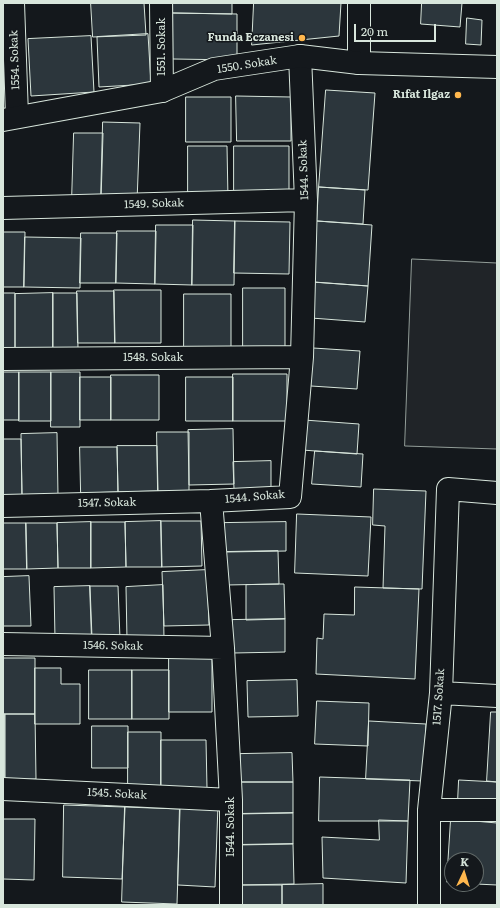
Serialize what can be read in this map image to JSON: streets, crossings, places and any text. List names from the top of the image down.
{
  "streets": {
    "street": [
      "1551. Sokak",
      "1554. Sokak",
      "1550. Sokak",
      "1544. Sokak",
      "1549. Sokak",
      "1548. Sokak",
      "1547. Sokak",
      "1546. Sokak",
      "1517. Sokak",
      "1545. Sokak"
    ]
  },
  "crossings": [
    ["1551. Sokak", "1550. Sokak"],
    ["1554. Sokak", "1550. Sokak"],
    ["1550. Sokak", "1544. Sokak"],
    ["1544. Sokak", "1549. Sokak"],
    ["1544. Sokak", "1548. Sokak"],
    ["1544. Sokak", "1547. Sokak"],
    ["1544. Sokak", "1546. Sokak"],
    ["1544. Sokak", "1545. Sokak"]
  ],
  "places": ["Funda Eczanesi", "Rıfat Ilgaz"],
  "scale_bar": "20 m",
  "north": "top"
}
